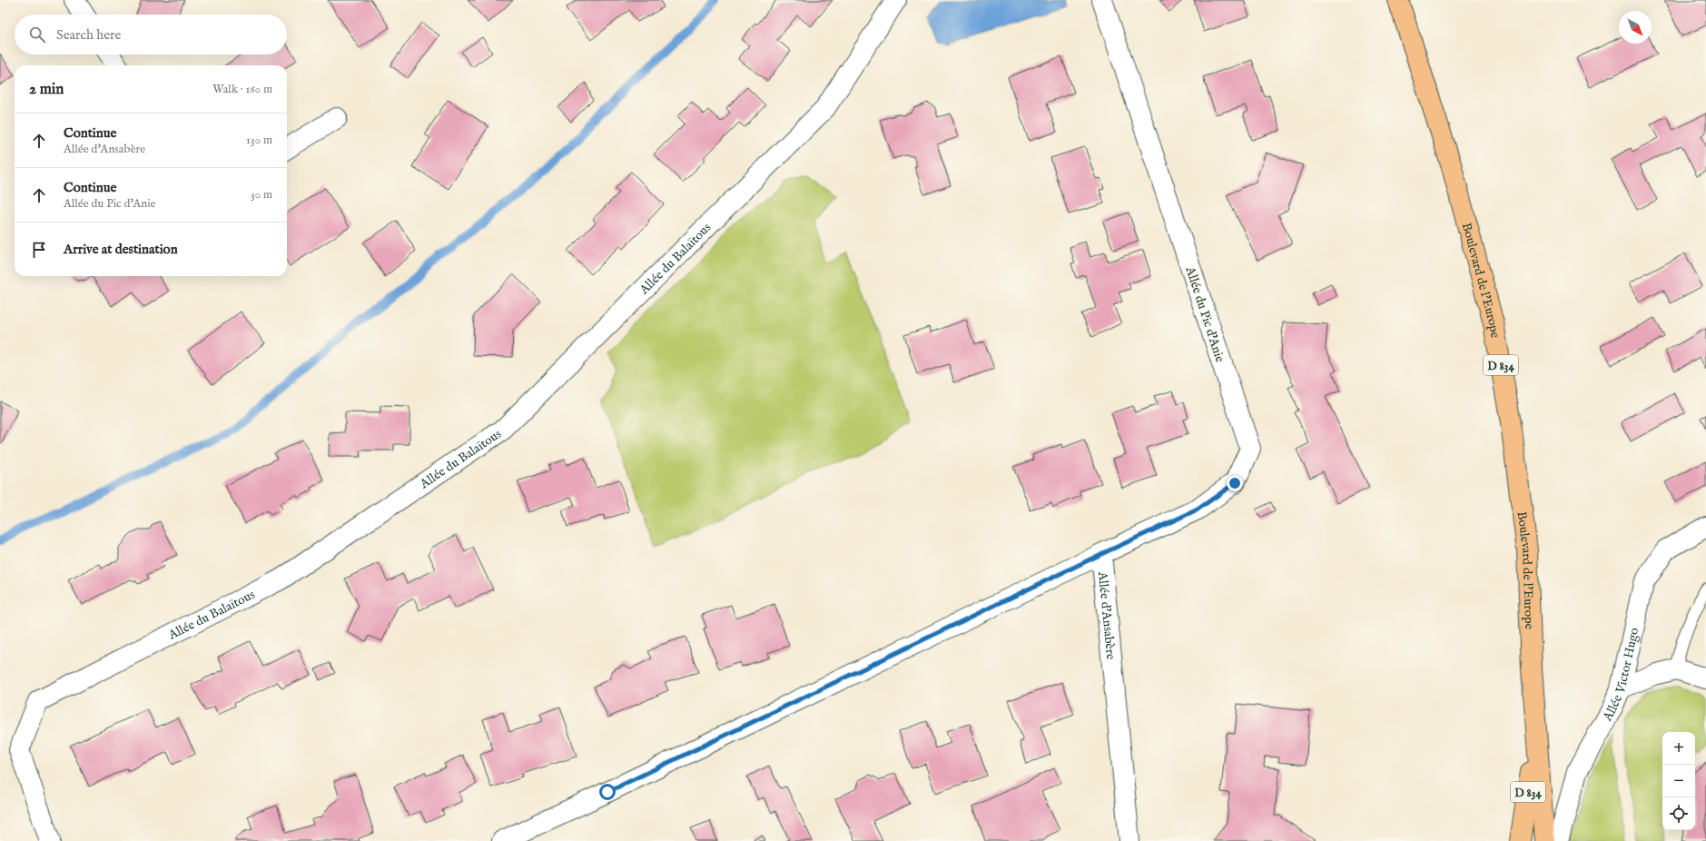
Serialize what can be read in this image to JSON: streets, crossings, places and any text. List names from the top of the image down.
{
  "streets": {
    "main road": ["Boulevard de l'Europe", "D 834"],
    "street": [
      "Allée du Balaïtous",
      "Allée du Pic d'Anie",
      "Allée d'Ansabère",
      "Allée Victor Hugo"
    ]
  },
  "crossings": [
    ["Allée du Pic d'Anie", "Allée d'Ansabère"]
  ],
  "north": "bottom right",
  "page": {
    "search": "Search here",
    "heading": ["2 min", "Walk · 160 m"],
    "list": [
      ["Continue", "Allée d'Ansabère", "130 m"],
      ["Continue", "Allée du Pic d'Anie", "30 m"],
      "Arrive at destination"
    ],
    "map_buttons": ["+", "−"]
  }
}
